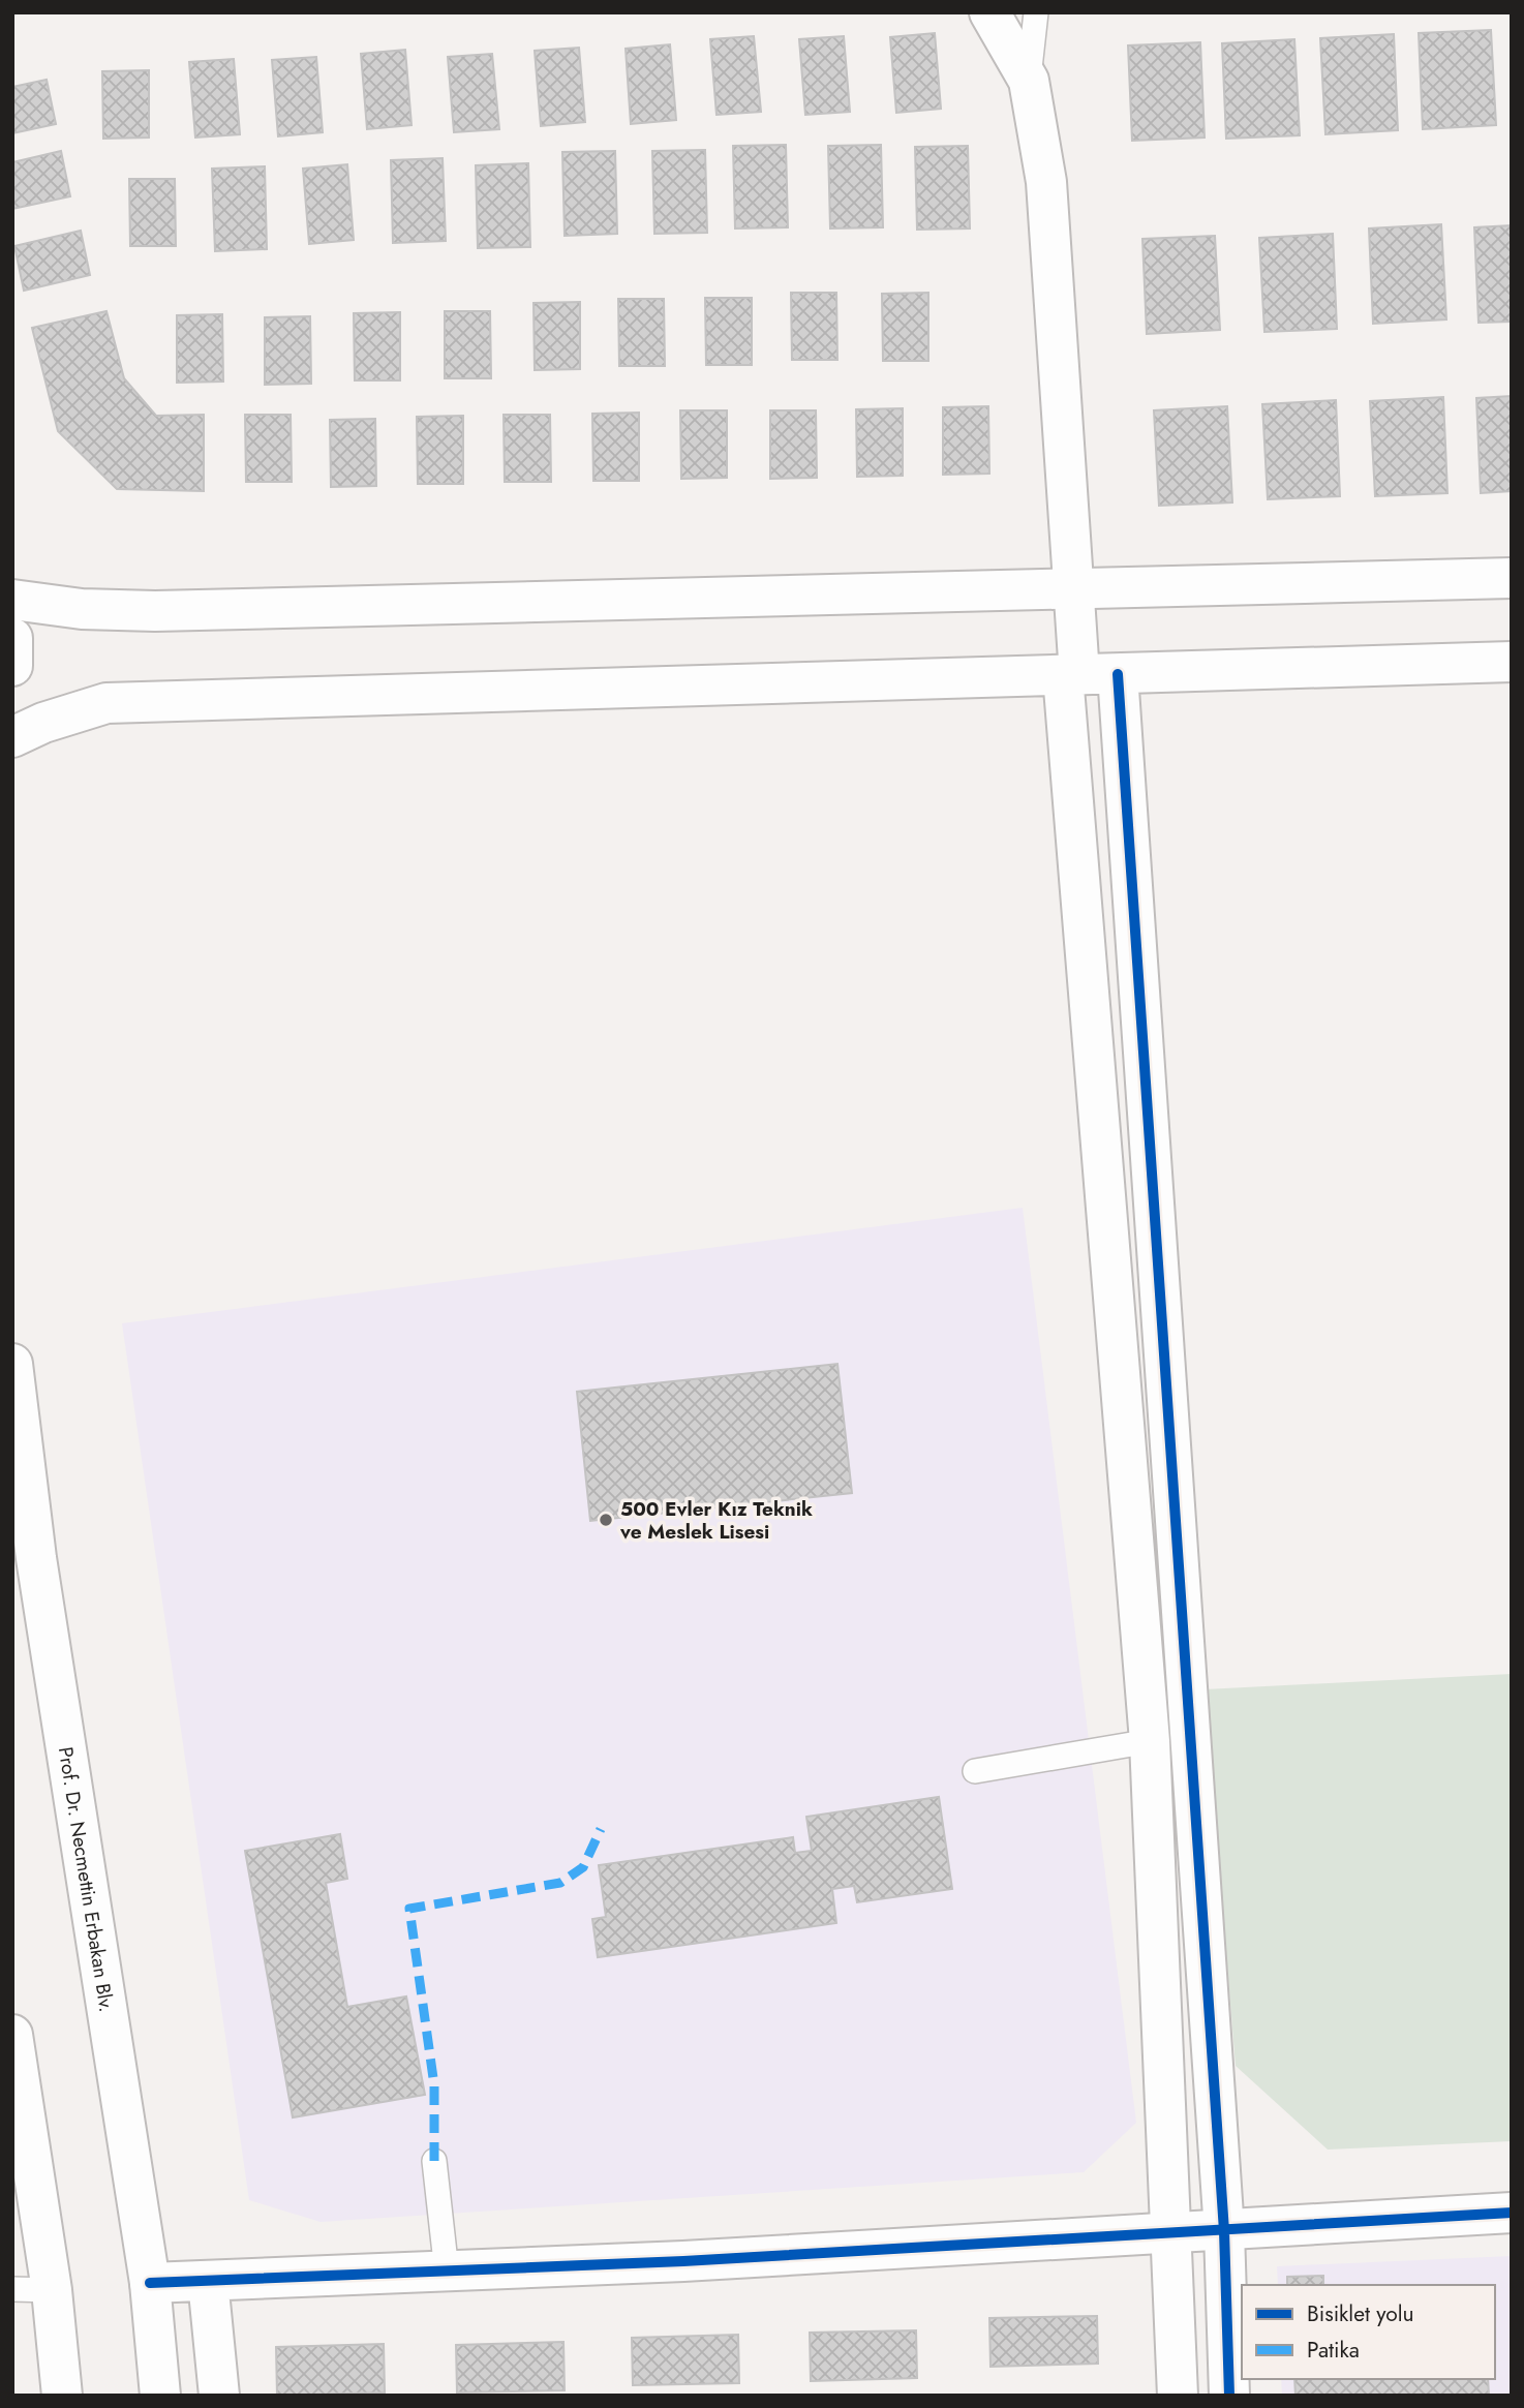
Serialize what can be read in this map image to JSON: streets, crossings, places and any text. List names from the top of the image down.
{
  "streets": {
    "street": ["Prof. Dr. Necmettin Erbakan Blv."]
  },
  "places": ["500 Evler Kız Teknik ve Meslek Lisesi"],
  "legend": ["Bisiklet yolu", "Patika"]
}
